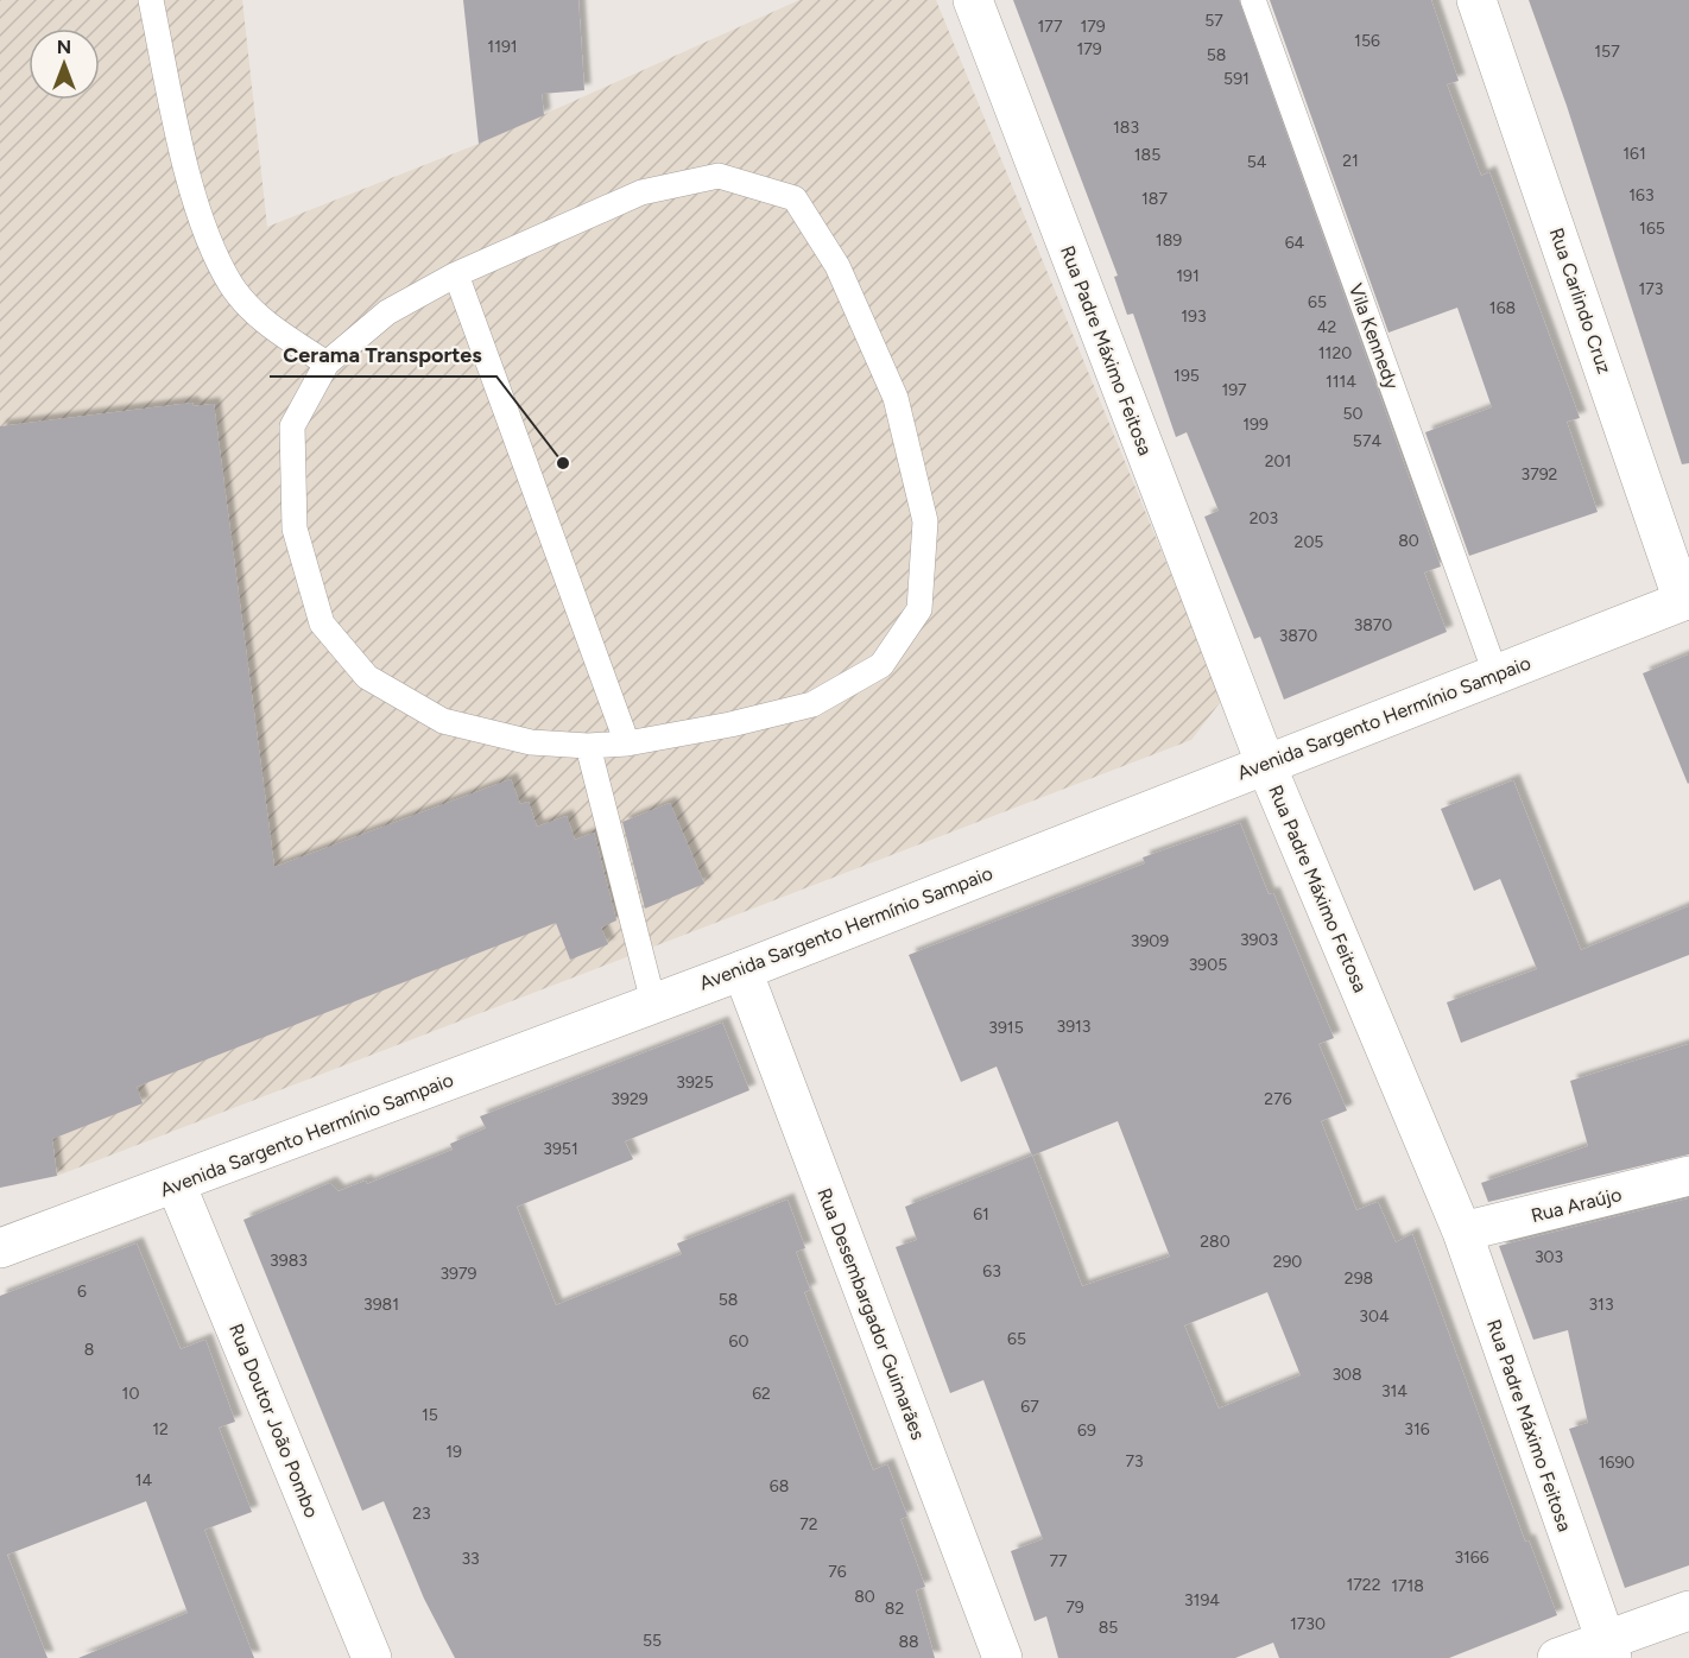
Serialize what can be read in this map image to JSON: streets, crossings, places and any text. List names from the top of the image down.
{
  "streets": {
    "street": [
      "Rua Carlindo Cruz",
      "Rua Padre Máximo Feitosa",
      "Avenida Sargento Hermínio Sampaio",
      "Rua Araújo",
      "Rua Desembargador Guimarães",
      "Rua Doutor João Pombo"
    ],
    "lane": ["Vila Kennedy"]
  },
  "crossings": [
    ["Rua Carlindo Cruz", "Avenida Sargento Hermínio Sampaio"],
    ["Vila Kennedy", "Avenida Sargento Hermínio Sampaio"],
    ["Rua Padre Máximo Feitosa", "Avenida Sargento Hermínio Sampaio"],
    ["Rua Padre Máximo Feitosa", "Rua Araújo"],
    ["Avenida Sargento Hermínio Sampaio", "Rua Desembargador Guimarães"],
    ["Avenida Sargento Hermínio Sampaio", "Rua Doutor João Pombo"]
  ],
  "places": ["Cerama Transportes"],
  "house_numbers": [
    "57",
    "177",
    "179",
    "156",
    "1191",
    "179",
    "157",
    "58",
    "591",
    "183",
    "161",
    "185",
    "21",
    "54",
    "163",
    "187",
    "165",
    "189",
    "64",
    "191",
    "173",
    "65",
    "168",
    "193",
    "42",
    "1120",
    "195",
    "1114",
    "197",
    "50",
    "199",
    "574",
    "201",
    "3792",
    "203",
    "80",
    "205",
    "3870",
    "3870",
    "3903",
    "3909",
    "3905",
    "3913",
    "3915",
    "3925",
    "3929",
    "276",
    "3951",
    "61",
    "280",
    "303",
    "3983",
    "290",
    "63",
    "3979",
    "298",
    "6",
    "58",
    "3981",
    "313",
    "304",
    "65",
    "60",
    "8",
    "308",
    "314",
    "10",
    "62",
    "67",
    "15",
    "12",
    "316",
    "69",
    "19",
    "73",
    "1690",
    "14",
    "68",
    "23",
    "72",
    "3166",
    "33",
    "77",
    "76",
    "1722",
    "1718",
    "80",
    "3194",
    "79",
    "82",
    "1730",
    "85",
    "55",
    "88"
  ],
  "north": "top"
}
